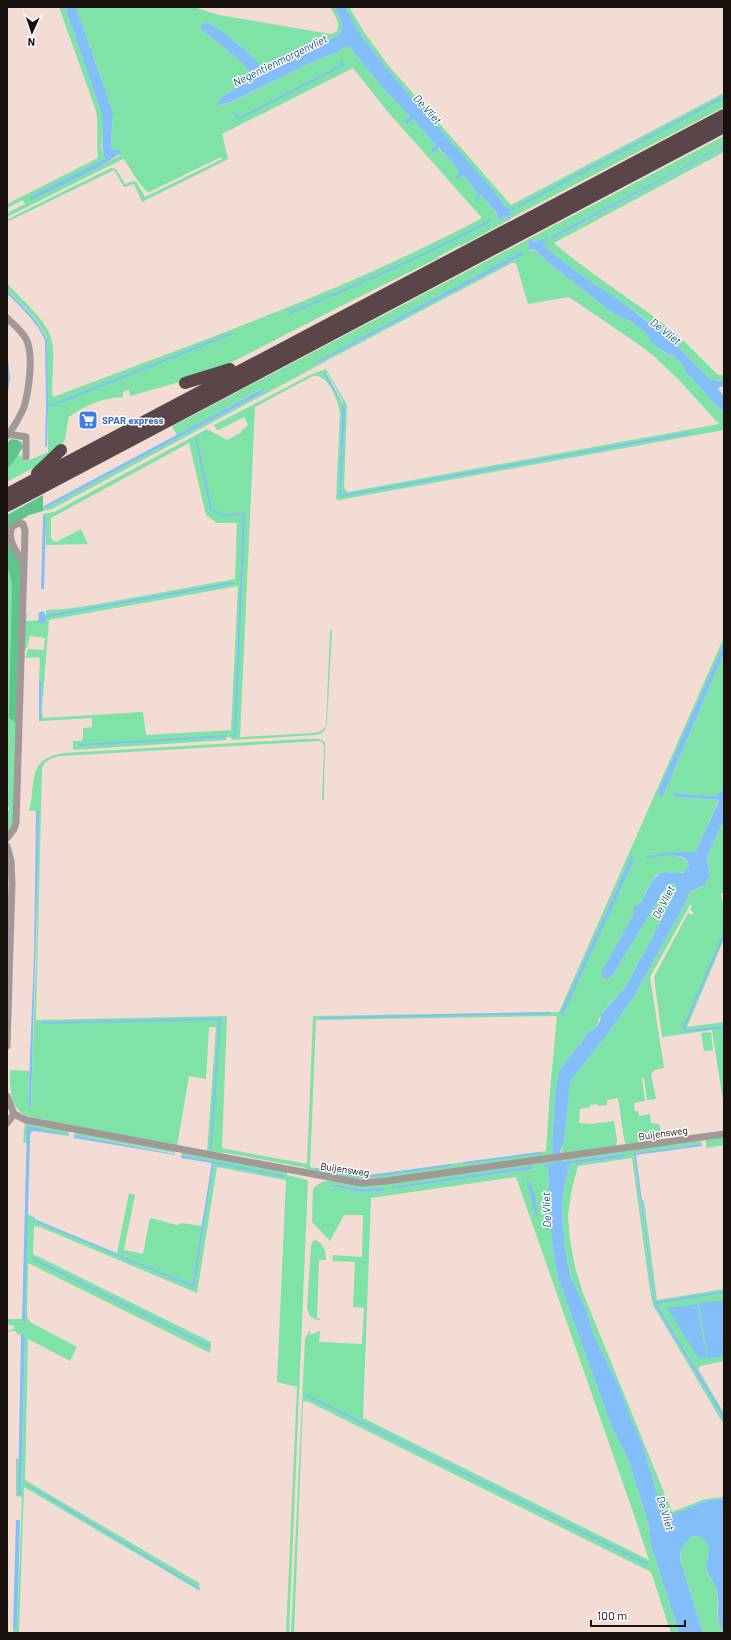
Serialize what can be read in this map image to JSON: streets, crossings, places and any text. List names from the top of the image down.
{
  "streets": {
    "street": ["Buijensweg"]
  },
  "water": ["Negentienmorgenvliet", "De Vliet"],
  "places": {
    "supermarket": ["SPAR express"]
  },
  "scale_bar": "100 m",
  "north": "bottom"
}
